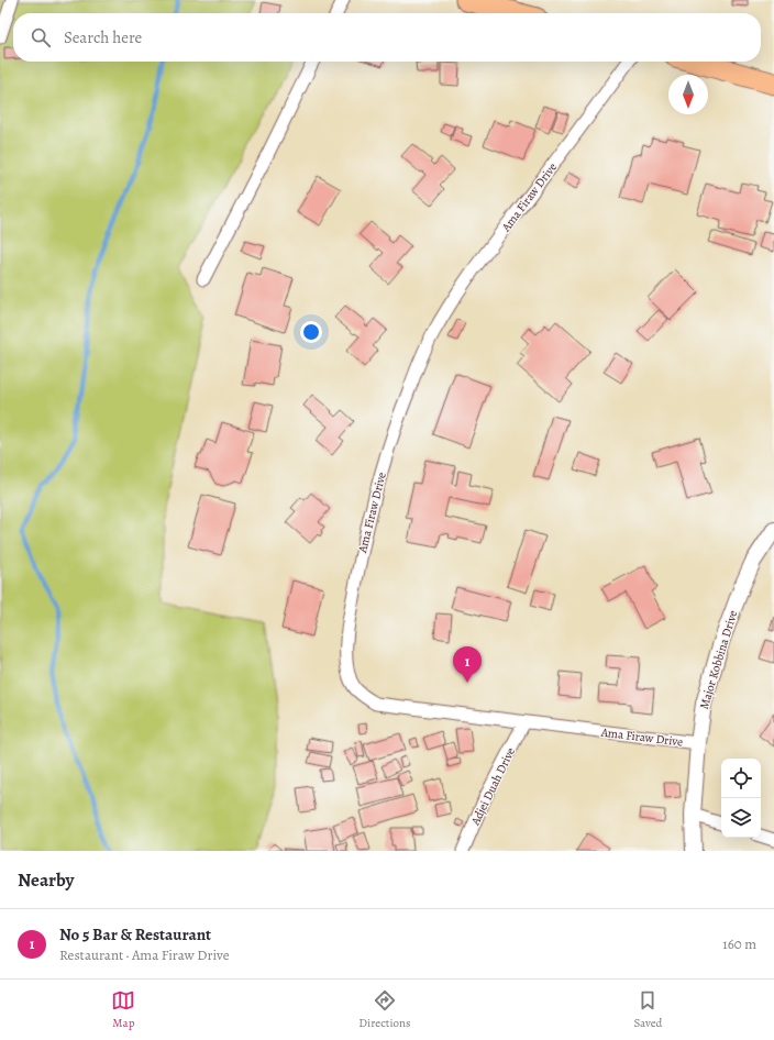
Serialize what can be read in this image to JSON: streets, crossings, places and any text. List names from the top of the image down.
{
  "streets": {
    "street": ["Ama Firaw Drive", "Major Kobbina Drive", "Adjei Duah Drive"]
  },
  "crossings": [
    ["Ama Firaw Drive", "Major Kobbina Drive"],
    ["Ama Firaw Drive", "Adjei Duah Drive"]
  ],
  "north": "bottom",
  "page": {
    "search": "Search here",
    "pins": "1",
    "heading": "Nearby",
    "list": [
      {
        "mark": "1",
        "name": "No 5 Bar & Restaurant",
        "note": "Restaurant · Ama Firaw Drive",
        "value": "160 m"
      }
    ],
    "nav": ["Map", "Directions", "Saved"]
  }
}
